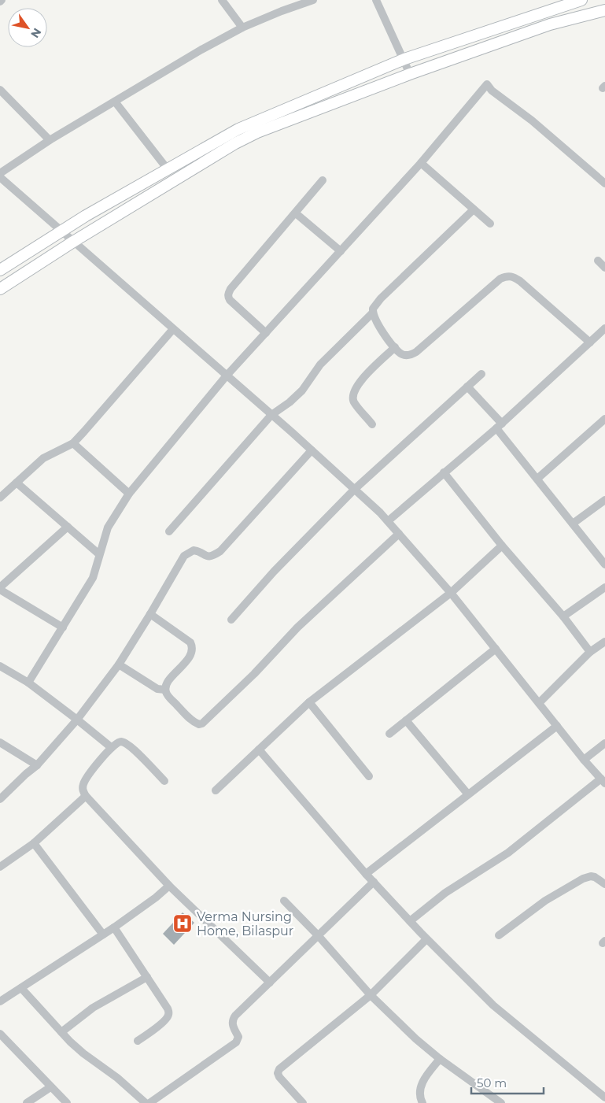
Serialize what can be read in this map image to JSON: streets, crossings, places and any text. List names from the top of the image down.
{
  "places": {
    "hospital": ["Verma Nursing Home, Bilaspur"]
  },
  "scale_bar": "50 m",
  "north": "bottom right"
}
